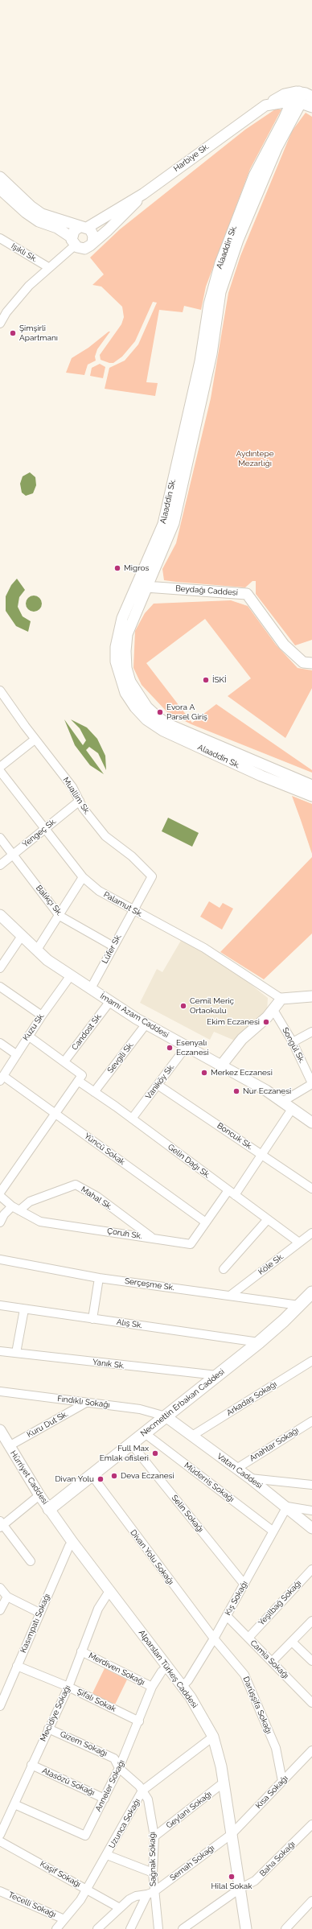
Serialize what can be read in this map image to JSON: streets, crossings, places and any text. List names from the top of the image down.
{
  "streets": {
    "main road": ["Necmettin Erbakan Caddesi"],
    "street": [
      "Harbiye Sk.",
      "Alaaddin Sk.",
      "Işıklı Sk.",
      "Beydağı Caddesi",
      "Muallim Sk.",
      "Yengeç Sk.",
      "Balıkçı Sk.",
      "Palamut Sk.",
      "Lüfer Sk.",
      "İmamı Azam Caddesi",
      "Kuzu Sk.",
      "Candost Sk.",
      "Songül Sk.",
      "Sevgili Sk.",
      "Vaniköy Sk.",
      "Boncuk Sk.",
      "Yüncü Sokak",
      "Gelin Dağı Sk.",
      "Mahal Sk.",
      "Çoruh Sk.",
      "Köle Sk.",
      "Serçeşme Sk.",
      "Alış Sk.",
      "Yanık Sk.",
      "Arkadaş Sokağı",
      "Fındıklı Sokağı",
      "Kuru Dut Sk.",
      "Anahtar Sokağı",
      "Vatan Caddesi",
      "Hürriyet Caddesi",
      "Müderris Sokağı",
      "Selin Sokağı",
      "Divan Yolu Sokağı",
      "Kış Sokağı",
      "Yeşilbağ Sokağı",
      "Kasımpatı Sokağı",
      "Camia Sokağı",
      "Merdiven Sokağı",
      "Alparslan Türkeş Caddesi",
      "Şifalı Sokak",
      "Darüşşifa Sokağı",
      "Mecidiye Sokağı",
      "Gizem Sokağı",
      "Atasözü Sokağı",
      "Anneler Sokağı",
      "Kısa Sokağı",
      "Geylani Sokağı",
      "Uzunca Sokağı",
      "Sağnak Sokağı",
      "Baha Sokağı",
      "Semah Sokağı",
      "Kaşif Sokağı",
      "Tecelli Sokağı"
    ]
  },
  "crossings": [
    ["Harbiye Sk.", "Alaaddin Sk."],
    ["Alaaddin Sk.", "Beydağı Caddesi"],
    ["Muallim Sk.", "Yengeç Sk."],
    ["Muallim Sk.", "Palamut Sk."],
    ["Muallim Sk.", "Lüfer Sk."],
    ["Yengeç Sk.", "Balıkçı Sk."],
    ["Yengeç Sk.", "Palamut Sk."],
    ["Balıkçı Sk.", "Lüfer Sk."],
    ["Palamut Sk.", "Lüfer Sk."],
    ["Lüfer Sk.", "İmamı Azam Caddesi"],
    ["İmamı Azam Caddesi", "Kuzu Sk."],
    ["İmamı Azam Caddesi", "Candost Sk."],
    ["İmamı Azam Caddesi", "Sevgili Sk."],
    ["İmamı Azam Caddesi", "Vaniköy Sk."],
    ["İmamı Azam Caddesi", "Çoruh Sk."],
    ["Kuzu Sk.", "Yüncü Sokak"],
    ["Sevgili Sk.", "Gelin Dağı Sk."],
    ["Vaniköy Sk.", "Boncuk Sk."],
    ["Vaniköy Sk.", "Gelin Dağı Sk."],
    ["Boncuk Sk.", "Çoruh Sk."],
    ["Yüncü Sokak", "Çoruh Sk."],
    ["Gelin Dağı Sk.", "Çoruh Sk."],
    ["Gelin Dağı Sk.", "Köle Sk."],
    ["Mahal Sk.", "Çoruh Sk."],
    ["Köle Sk.", "Serçeşme Sk."],
    ["Serçeşme Sk.", "Necmettin Erbakan Caddesi"],
    ["Alış Sk.", "Necmettin Erbakan Caddesi"],
    ["Yanık Sk.", "Necmettin Erbakan Caddesi"],
    ["Arkadaş Sokağı", "Vatan Caddesi"],
    ["Fındıklı Sokağı", "Necmettin Erbakan Caddesi"],
    ["Fındıklı Sokağı", "Kuru Dut Sk."],
    ["Fındıklı Sokağı", "Vatan Caddesi"],
    ["Necmettin Erbakan Caddesi", "Vatan Caddesi"],
    ["Necmettin Erbakan Caddesi", "Hürriyet Caddesi"],
    ["Necmettin Erbakan Caddesi", "Müderris Sokağı"],
    ["Necmettin Erbakan Caddesi", "Selin Sokağı"],
    ["Necmettin Erbakan Caddesi", "Divan Yolu Sokağı"],
    ["Necmettin Erbakan Caddesi", "Alparslan Türkeş Caddesi"],
    ["Kuru Dut Sk.", "Hürriyet Caddesi"],
    ["Anahtar Sokağı", "Vatan Caddesi"],
    ["Vatan Caddesi", "Kış Sokağı"],
    ["Hürriyet Caddesi", "Alparslan Türkeş Caddesi"],
    ["Müderris Sokağı", "Kış Sokağı"],
    ["Selin Sokağı", "Kış Sokağı"],
    ["Divan Yolu Sokağı", "Kış Sokağı"],
    ["Divan Yolu Sokağı", "Darüşşifa Sokağı"],
    ["Kış Sokağı", "Camia Sokağı"],
    ["Kış Sokağı", "Alparslan Türkeş Caddesi"],
    ["Kış Sokağı", "Darüşşifa Sokağı"],
    ["Yeşilbağ Sokağı", "Camia Sokağı"],
    ["Kasımpatı Sokağı", "Alparslan Türkeş Caddesi"],
    ["Kasımpatı Sokağı", "Şifalı Sokak"],
    ["Merdiven Sokağı", "Mecidiye Sokağı"],
    ["Merdiven Sokağı", "Anneler Sokağı"],
    ["Alparslan Türkeş Caddesi", "Mecidiye Sokağı"],
    ["Alparslan Türkeş Caddesi", "Anneler Sokağı"],
    ["Alparslan Türkeş Caddesi", "Kısa Sokağı"],
    ["Alparslan Türkeş Caddesi", "Geylani Sokağı"],
    ["Alparslan Türkeş Caddesi", "Uzunca Sokağı"],
    ["Alparslan Türkeş Caddesi", "Baha Sokağı"],
    ["Alparslan Türkeş Caddesi", "Semah Sokağı"],
    ["Şifalı Sokak", "Mecidiye Sokağı"],
    ["Şifalı Sokak", "Anneler Sokağı"],
    ["Darüşşifa Sokağı", "Kısa Sokağı"],
    ["Mecidiye Sokağı", "Gizem Sokağı"],
    ["Mecidiye Sokağı", "Atasözü Sokağı"],
    ["Mecidiye Sokağı", "Anneler Sokağı"],
    ["Gizem Sokağı", "Anneler Sokağı"],
    ["Gizem Sokağı", "Uzunca Sokağı"],
    ["Gizem Sokağı", "Sağnak Sokağı"],
    ["Atasözü Sokağı", "Anneler Sokağı"],
    ["Kısa Sokağı", "Semah Sokağı"],
    ["Geylani Sokağı", "Sağnak Sokağı"],
    ["Uzunca Sokağı", "Sağnak Sokağı"],
    ["Uzunca Sokağı", "Kaşif Sokağı"],
    ["Uzunca Sokağı", "Tecelli Sokağı"],
    ["Sağnak Sokağı", "Semah Sokağı"]
  ],
  "parks": ["Aydıntepe Mezarlığı"],
  "places": [
    "Şimşirli Apartmanı",
    "Migros",
    "İSKİ",
    "Evora A Parsel Giriş",
    "Cemil Meriç Ortaokulu",
    "Ekim Eczanesi",
    "Esenyalı Eczanesi",
    "Merkez Eczanesi",
    "Nur Eczanesi",
    "Full Max Emlak ofisleri",
    "Deva Eczanesi",
    "Divan Yolu",
    "Hilal Sokak"
  ]
}
